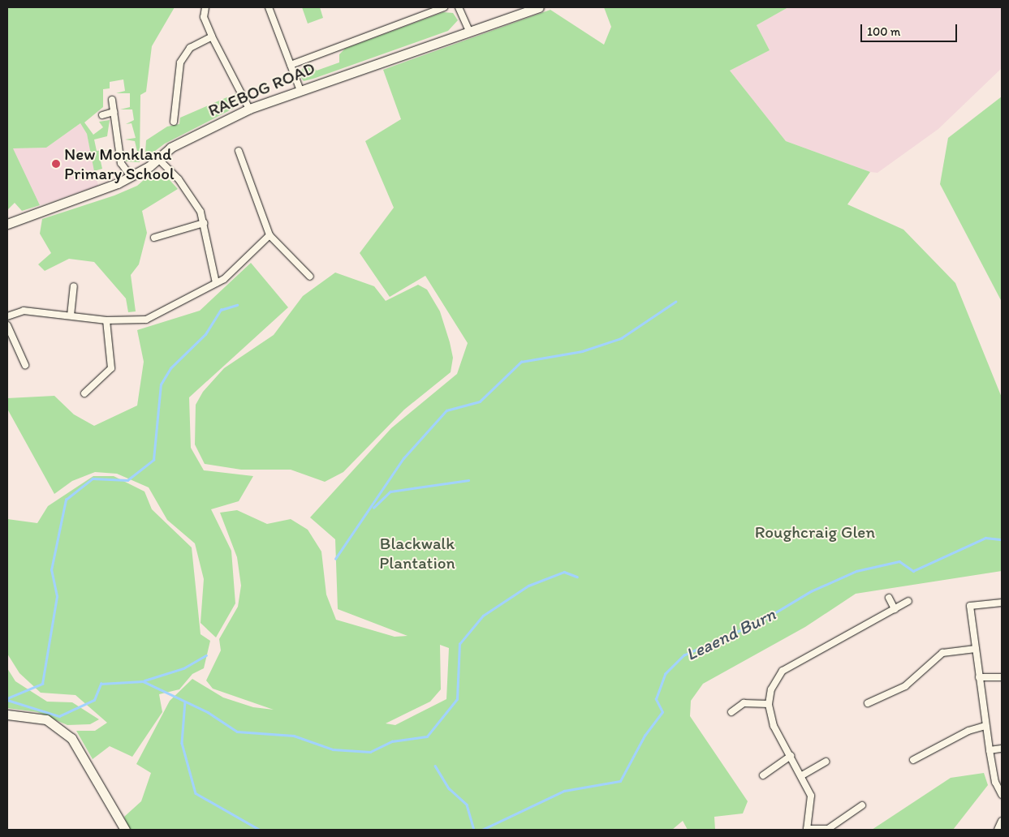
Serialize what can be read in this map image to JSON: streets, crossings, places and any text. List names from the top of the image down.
{
  "streets": {
    "main road": ["RAEBOG ROAD"]
  },
  "water": ["Leaend Burn"],
  "parks": ["Roughcraig Glen", "Blackwalk Plantation"],
  "places": ["New Monkland Primary School"],
  "scale_bar": "100 m"
}
